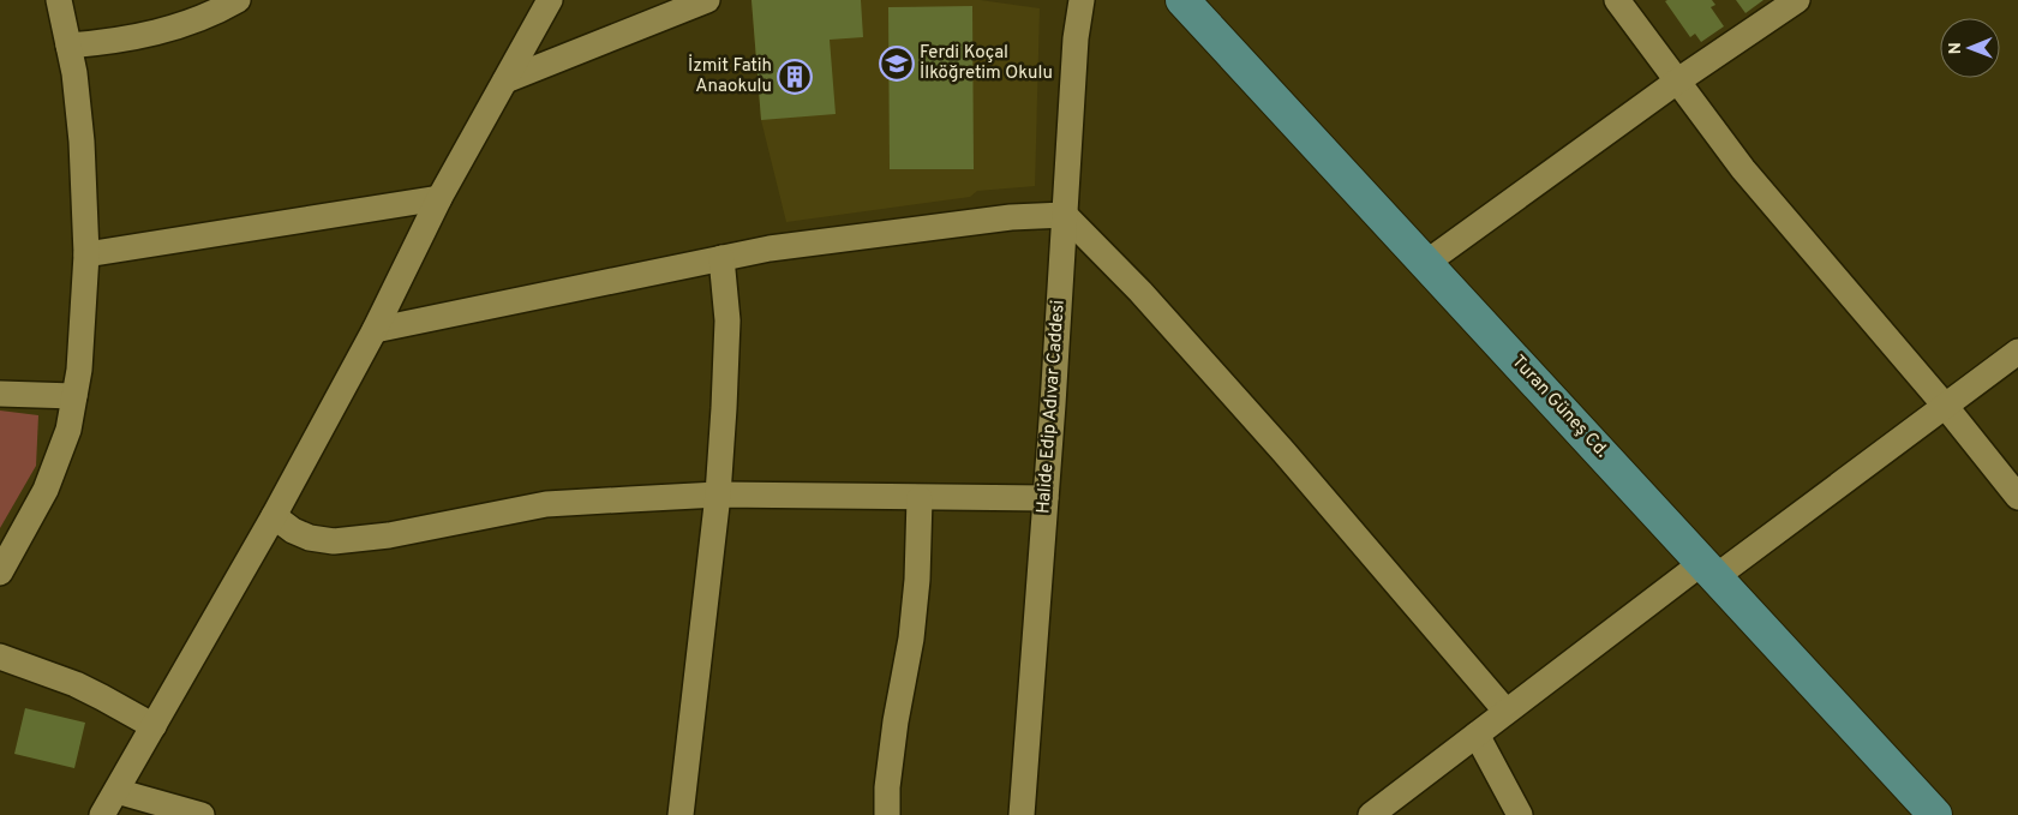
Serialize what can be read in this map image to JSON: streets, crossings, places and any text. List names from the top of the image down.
{
  "streets": {
    "main road": ["Turan Güneş Cd."],
    "street": ["Halide Edip Adıvar Caddesi"]
  },
  "places": {
    "school or university": ["Ferdi Koçal İlköğretim Okulu"],
    "building": ["İzmit Fatih Anaokulu"]
  },
  "north": "left"
}
